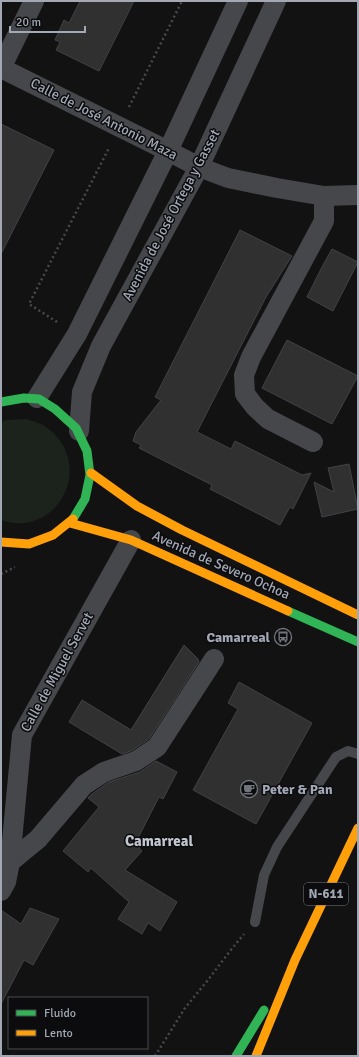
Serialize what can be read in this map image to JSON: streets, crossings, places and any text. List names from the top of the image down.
{
  "streets": {
    "main road": ["Avenida de Severo Ochoa", "N-611"],
    "street": ["Calle de José Antonio Maza", "Avenida de José Ortega y Gasset", "Calle de Miguel Servet"]
  },
  "crossings": [
    ["Calle de José Antonio Maza", "Avenida de José Ortega y Gasset"],
    ["Avenida de Severo Ochoa", "Calle de Miguel Servet"]
  ],
  "districts": ["Camarreal"],
  "places": {
    "bus stop": ["Camarreal"],
    "cafe": ["Peter & Pan"]
  },
  "legend": ["Fluido", "Lento"],
  "scale_bar": "20 m"
}
